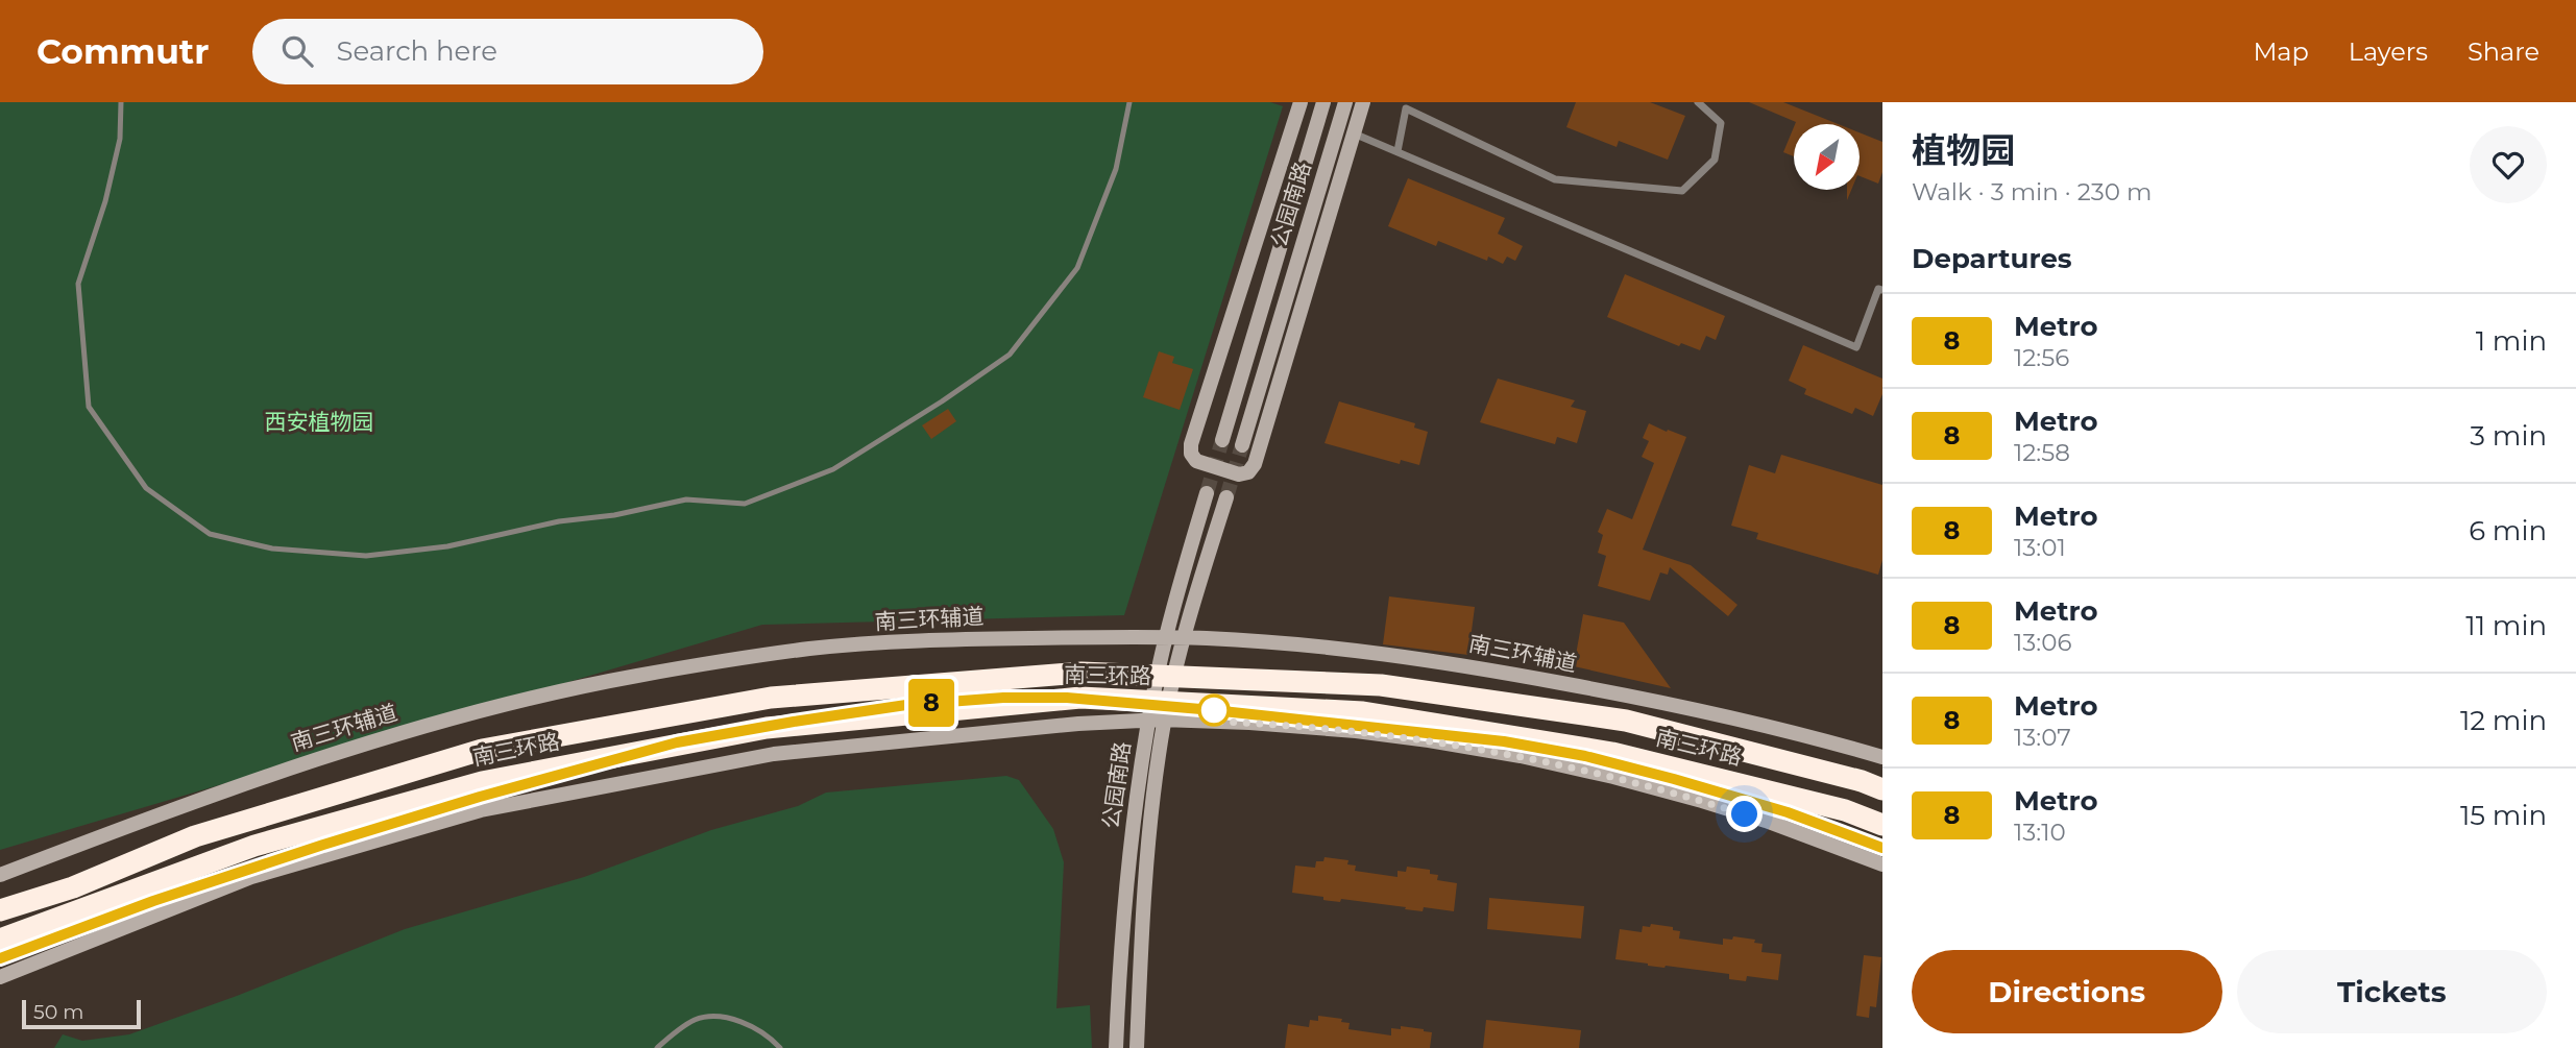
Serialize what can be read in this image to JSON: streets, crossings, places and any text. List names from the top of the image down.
{
  "streets": {
    "highway": ["南三环路"],
    "main road": ["公园南路", "南三环辅道"]
  },
  "parks": ["西安植物园"],
  "lines": ["metro line 8"],
  "scale_bar": "50 m",
  "north": "bottom left",
  "page": {
    "header": "Commutr",
    "search": "Search here",
    "nav": ["Map", "Layers", "Share"],
    "on_map": "8",
    "heading": [
      ["植物园", "Walk · 3 min · 230 m"],
      "Departures"
    ],
    "list": [
      {
        "mark": "8",
        "name": "Metro",
        "note": "12:56",
        "value": "1 min"
      },
      {
        "mark": "8",
        "name": "Metro",
        "note": "12:58",
        "value": "3 min"
      },
      {
        "mark": "8",
        "name": "Metro",
        "note": "13:01",
        "value": "6 min"
      },
      {
        "mark": "8",
        "name": "Metro",
        "note": "13:06",
        "value": "11 min"
      },
      {
        "mark": "8",
        "name": "Metro",
        "note": "13:07",
        "value": "12 min"
      },
      {
        "mark": "8",
        "name": "Metro",
        "note": "13:10",
        "value": "15 min"
      }
    ],
    "buttons": ["Directions", "Tickets"],
    "scale": "50 m"
  }
}
